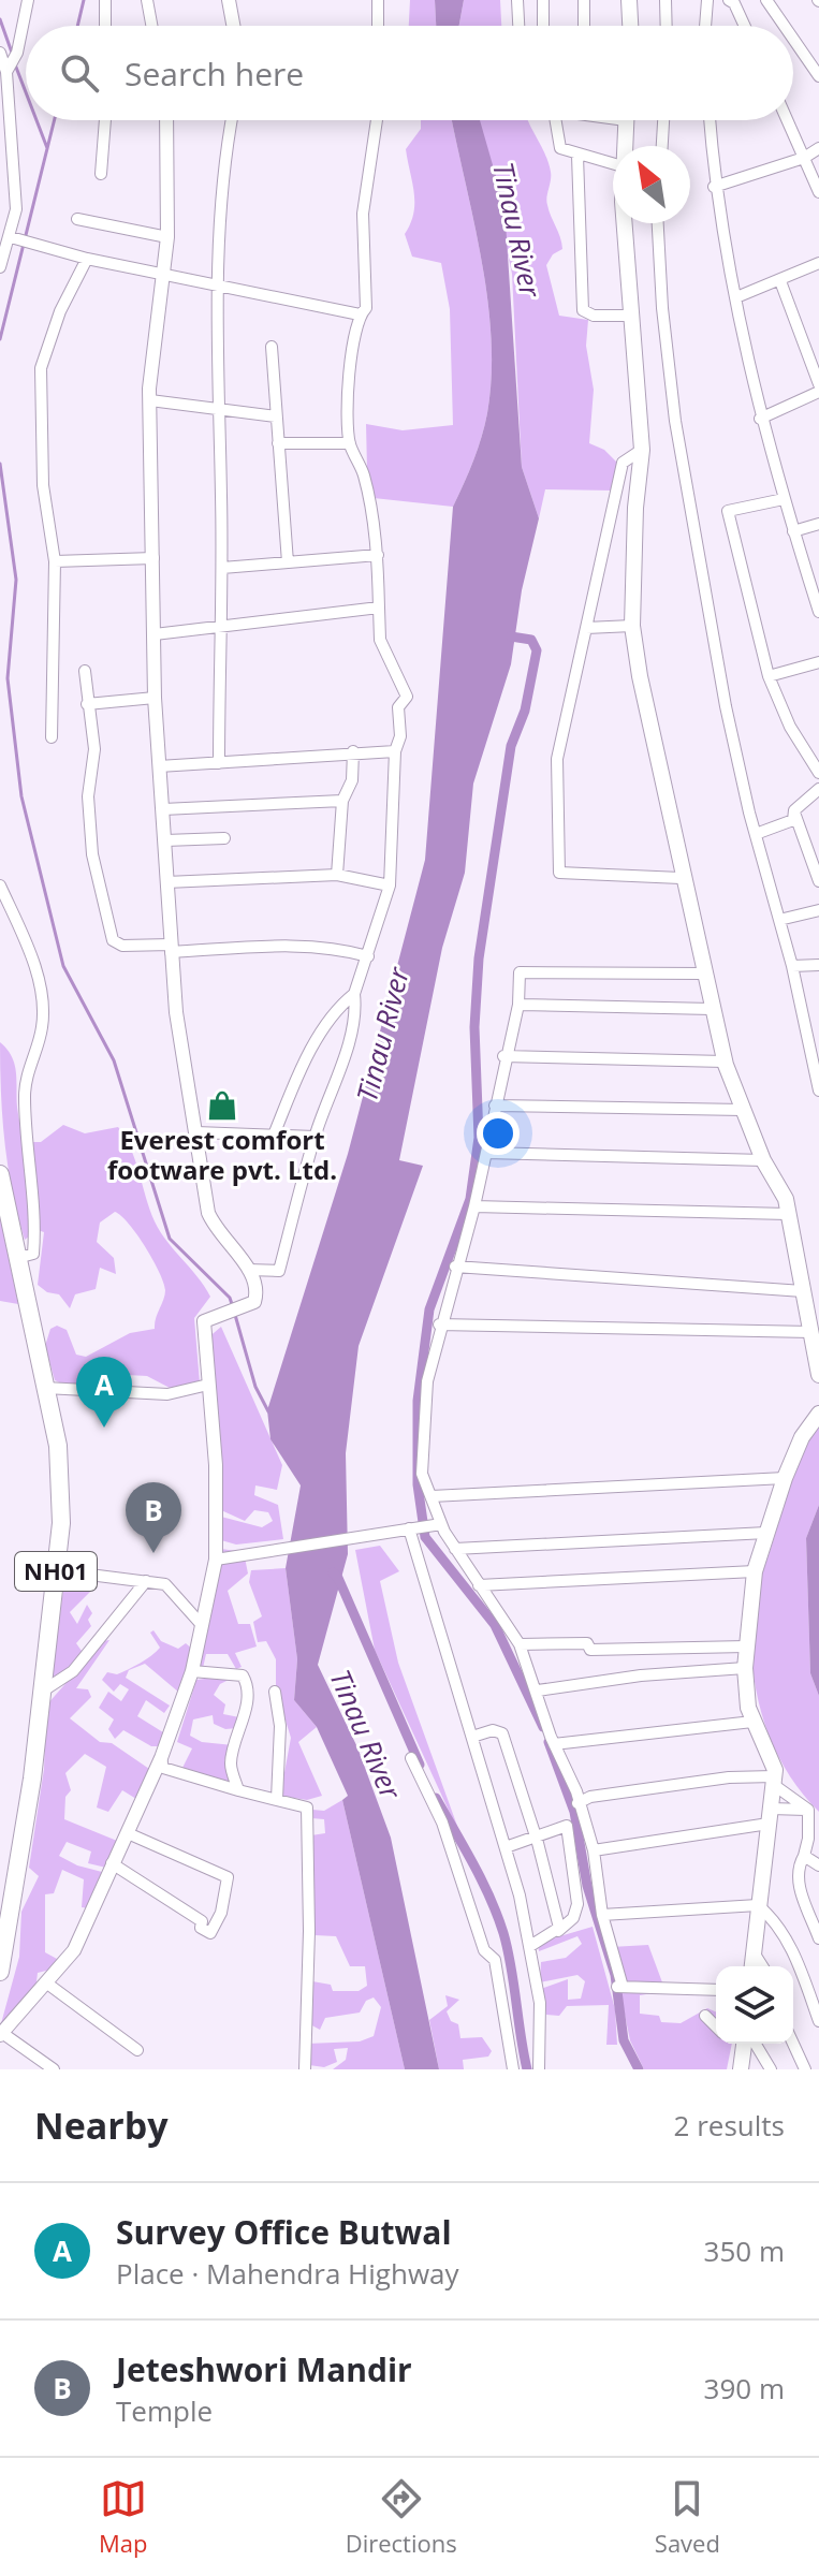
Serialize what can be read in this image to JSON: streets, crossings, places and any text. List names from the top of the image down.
{
  "streets": {
    "highway": ["NH01"]
  },
  "water": ["Tinau River"],
  "places": {
    "shop": ["Everest comfort footware pvt. Ltd."]
  },
  "north": "top left",
  "page": {
    "search": "Search here",
    "pins": ["A", "B"],
    "heading": ["Nearby", "2 results"],
    "list": [
      {
        "mark": "A",
        "name": "Survey Office Butwal",
        "note": "Place · Mahendra Highway",
        "value": "350 m"
      },
      {
        "mark": "B",
        "name": "Jeteshwori Mandir",
        "note": "Temple",
        "value": "390 m"
      }
    ],
    "nav": ["Map", "Directions", "Saved"]
  }
}
